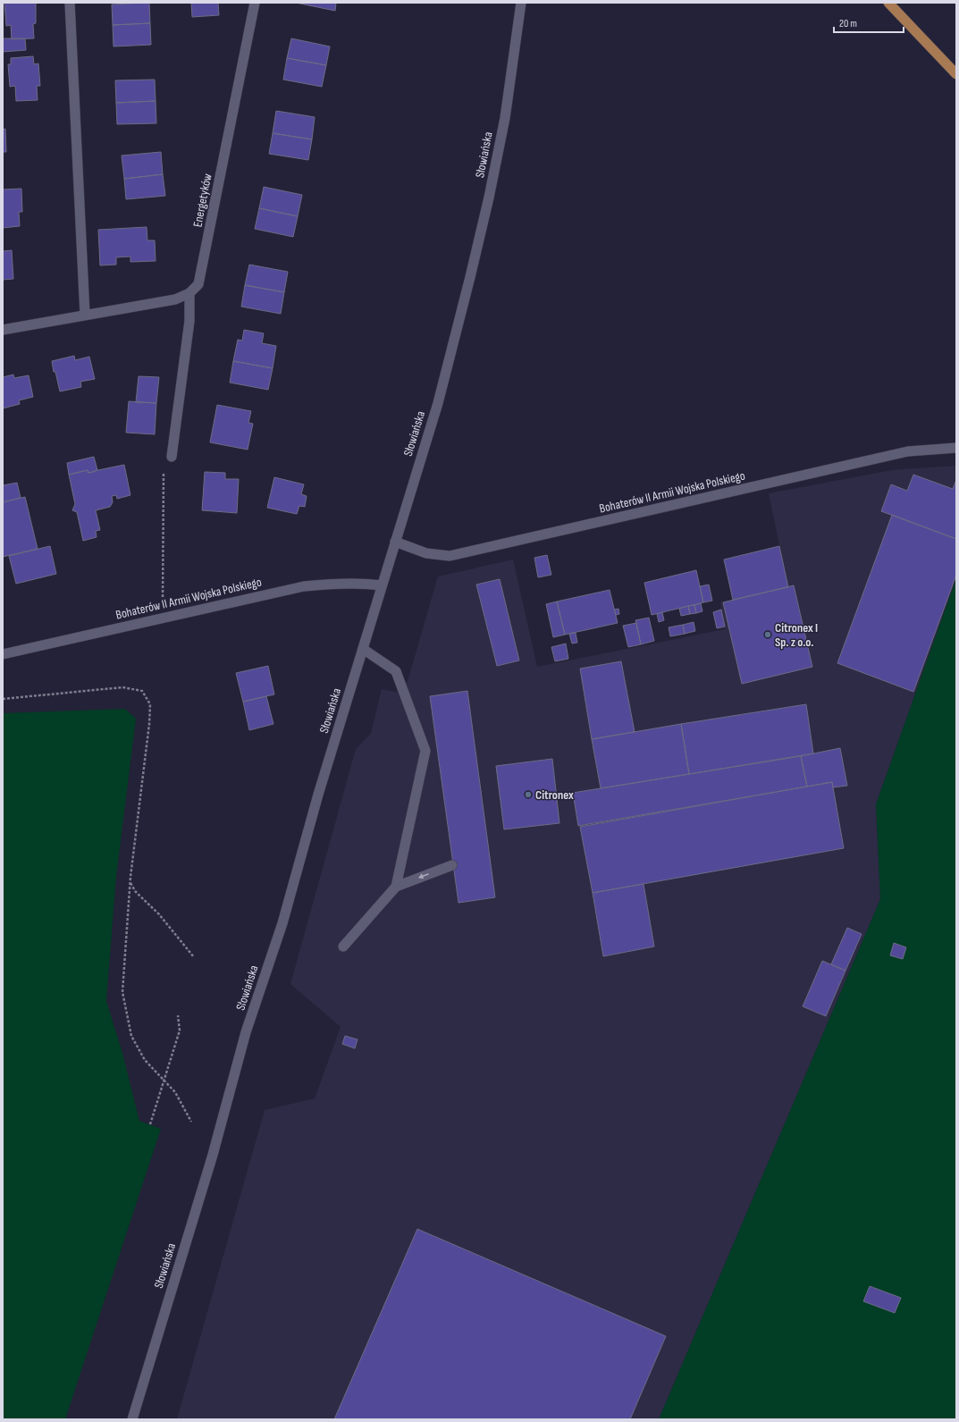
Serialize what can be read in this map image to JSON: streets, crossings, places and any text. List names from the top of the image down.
{
  "streets": {
    "street": ["Słowiańska", "Energetyków", "Bohaterów II Armii Wojska Polskiego"]
  },
  "crossings": [
    ["Słowiańska", "Bohaterów II Armii Wojska Polskiego"]
  ],
  "places": ["Citronex I Sp. z o.o.", "Citronex"],
  "scale_bar": "20 m"
}
